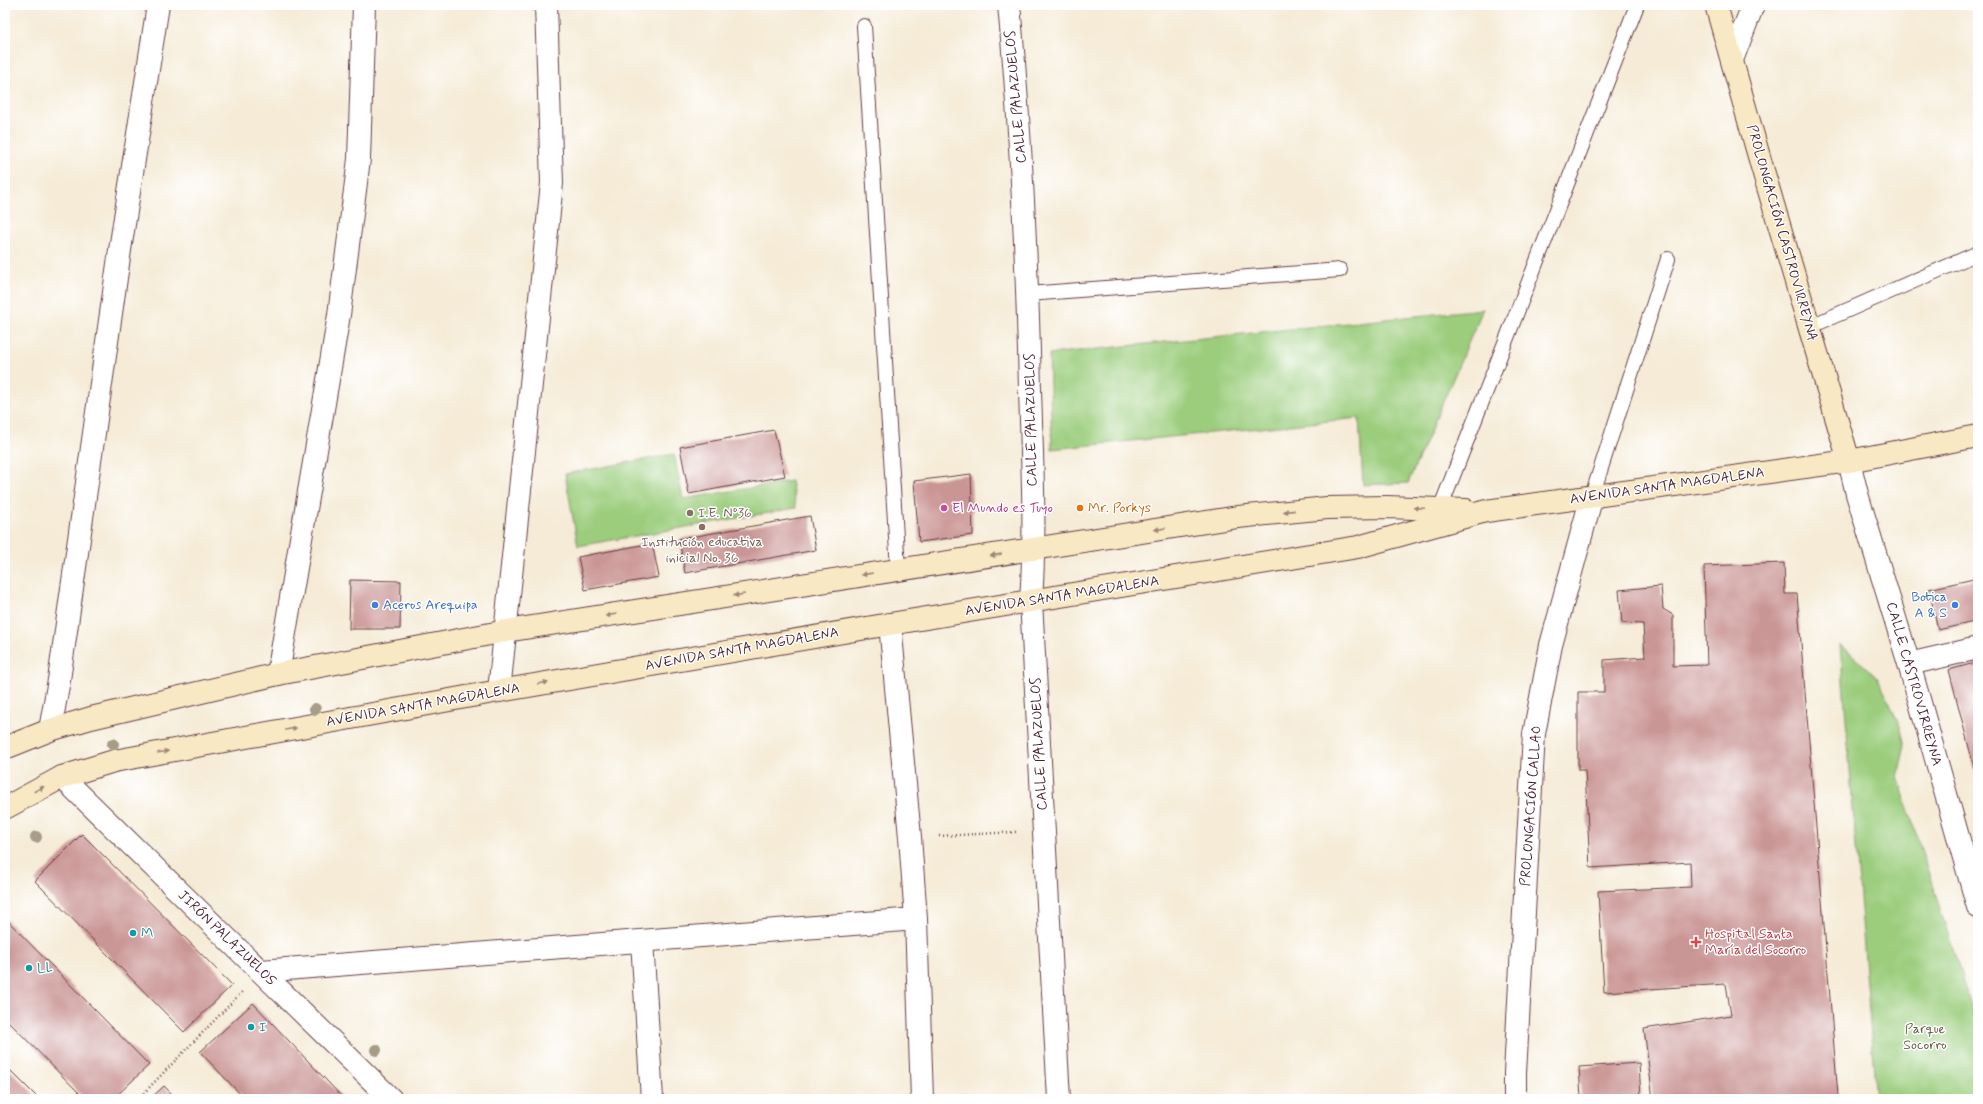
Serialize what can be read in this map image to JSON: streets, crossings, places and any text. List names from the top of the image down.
{
  "streets": {
    "main road": ["PROLONGACIÓN CASTROVIRREYNA", "AVENIDA SANTA MAGDALENA"],
    "street": [
      "CALLE PALAZUELOS",
      "CALLE CASTROVIRREYNA",
      "PROLONGACIÓN CALLAO",
      "JIRÓN PALAZUELOS"
    ]
  },
  "crossings": [
    ["CALLE PALAZUELOS", "AVENIDA SANTA MAGDALENA"],
    ["PROLONGACIÓN CASTROVIRREYNA", "AVENIDA SANTA MAGDALENA"],
    ["PROLONGACIÓN CASTROVIRREYNA", "CALLE CASTROVIRREYNA"],
    ["AVENIDA SANTA MAGDALENA", "CALLE CASTROVIRREYNA"],
    ["AVENIDA SANTA MAGDALENA", "PROLONGACIÓN CALLAO"],
    ["AVENIDA SANTA MAGDALENA", "JIRÓN PALAZUELOS"]
  ],
  "parks": ["Parque Socorro"],
  "places": {
    "other": [
      "El Mundo es Tuyo",
      "Mr. Porkys",
      "I.E. Nº36",
      "Institución educativa inicial No. 36",
      "Aceros Arequipa",
      "Botica A & S",
      "M",
      "LL",
      "I"
    ],
    "health": ["Hospital Santa María del Socorro"]
  }
}
